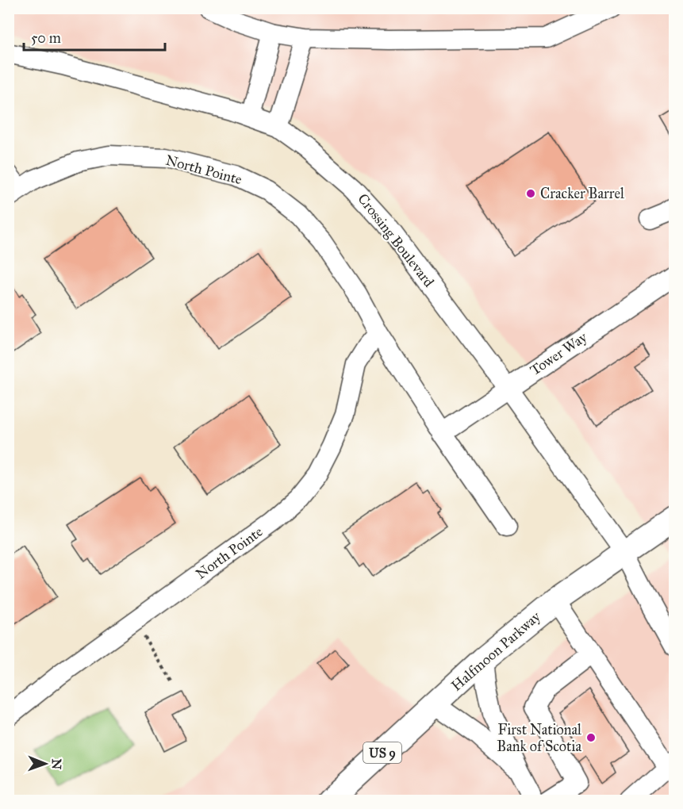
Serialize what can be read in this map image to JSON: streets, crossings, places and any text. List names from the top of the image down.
{
  "streets": {
    "main road": ["Halfmoon Parkway", "US 9"],
    "street": ["North Pointe", "Crossing Boulevard", "Tower Way"]
  },
  "crossings": [
    ["North Pointe", "Tower Way"],
    ["Crossing Boulevard", "Tower Way"],
    ["Crossing Boulevard", "Halfmoon Parkway"]
  ],
  "places": ["Cracker Barrel", "First National Bank of Scotia"],
  "scale_bar": "50 m",
  "north": "right"
}
